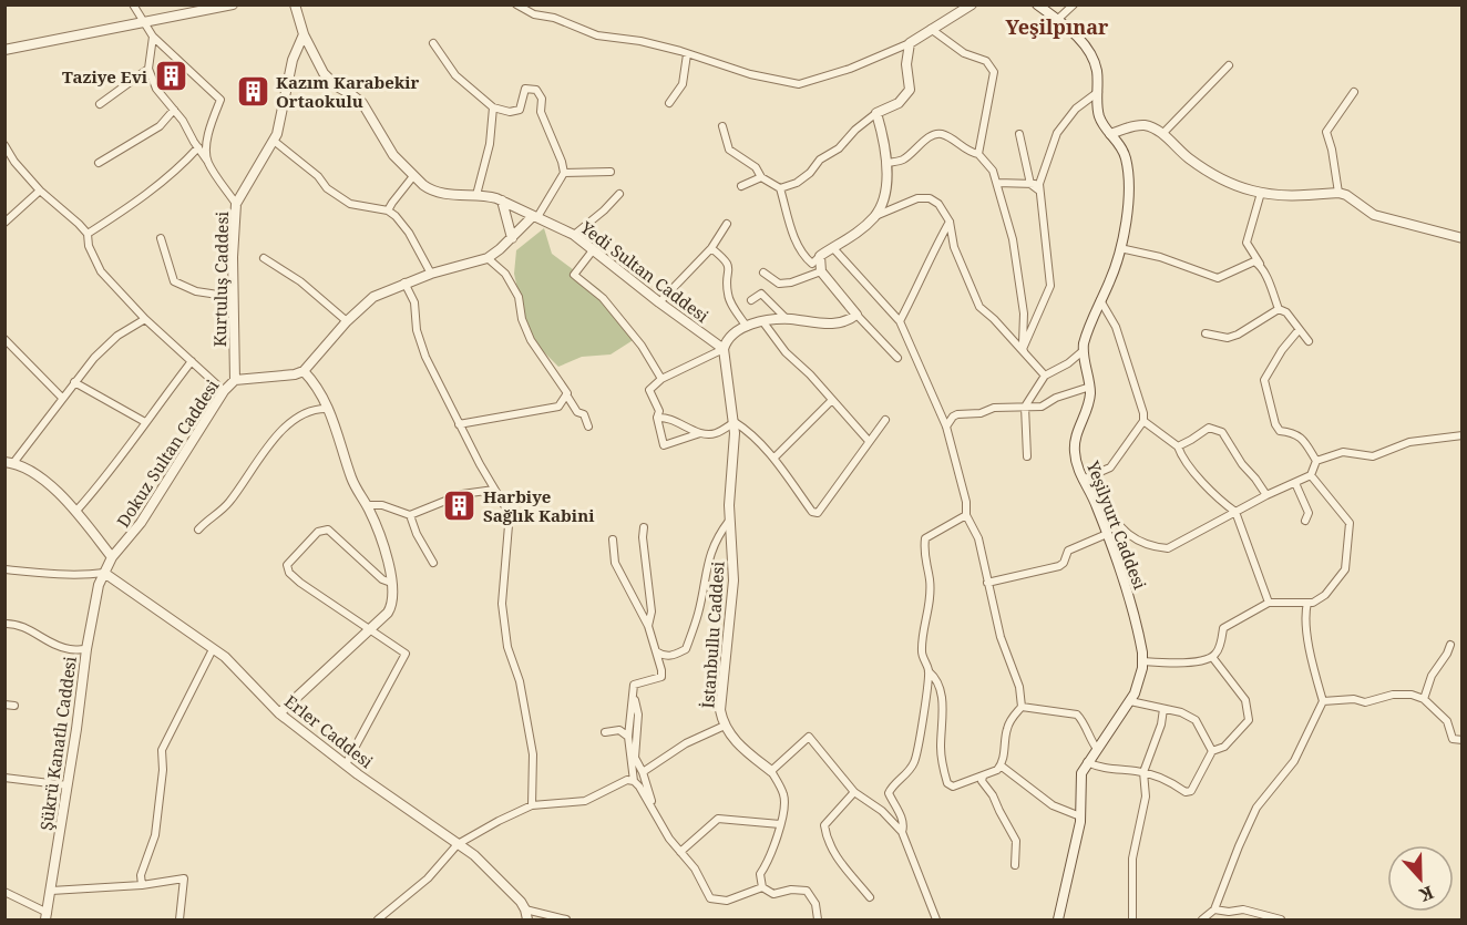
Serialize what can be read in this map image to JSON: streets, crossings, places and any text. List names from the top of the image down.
{
  "streets": {
    "main road": ["Yeşilyurt Caddesi"],
    "street": [
      "Yedi Sultan Caddesi",
      "Kurtuluş Caddesi",
      "Dokuz Sultan Caddesi",
      "İstanbullu Caddesi",
      "Erler Caddesi",
      "Şükrü Kanatlı Caddesi"
    ]
  },
  "crossings": [
    ["Yedi Sultan Caddesi", "Kurtuluş Caddesi"],
    ["Yedi Sultan Caddesi", "İstanbullu Caddesi"],
    ["Kurtuluş Caddesi", "Dokuz Sultan Caddesi"],
    ["Dokuz Sultan Caddesi", "Erler Caddesi"],
    ["Dokuz Sultan Caddesi", "Şükrü Kanatlı Caddesi"],
    ["Erler Caddesi", "Şükrü Kanatlı Caddesi"]
  ],
  "districts": ["Yeşilpınar"],
  "places": {
    "building": ["Taziye Evi", "Kazım Karabekir Ortaokulu", "Harbiye Sağlık Kabini"]
  },
  "north": "bottom"
}
